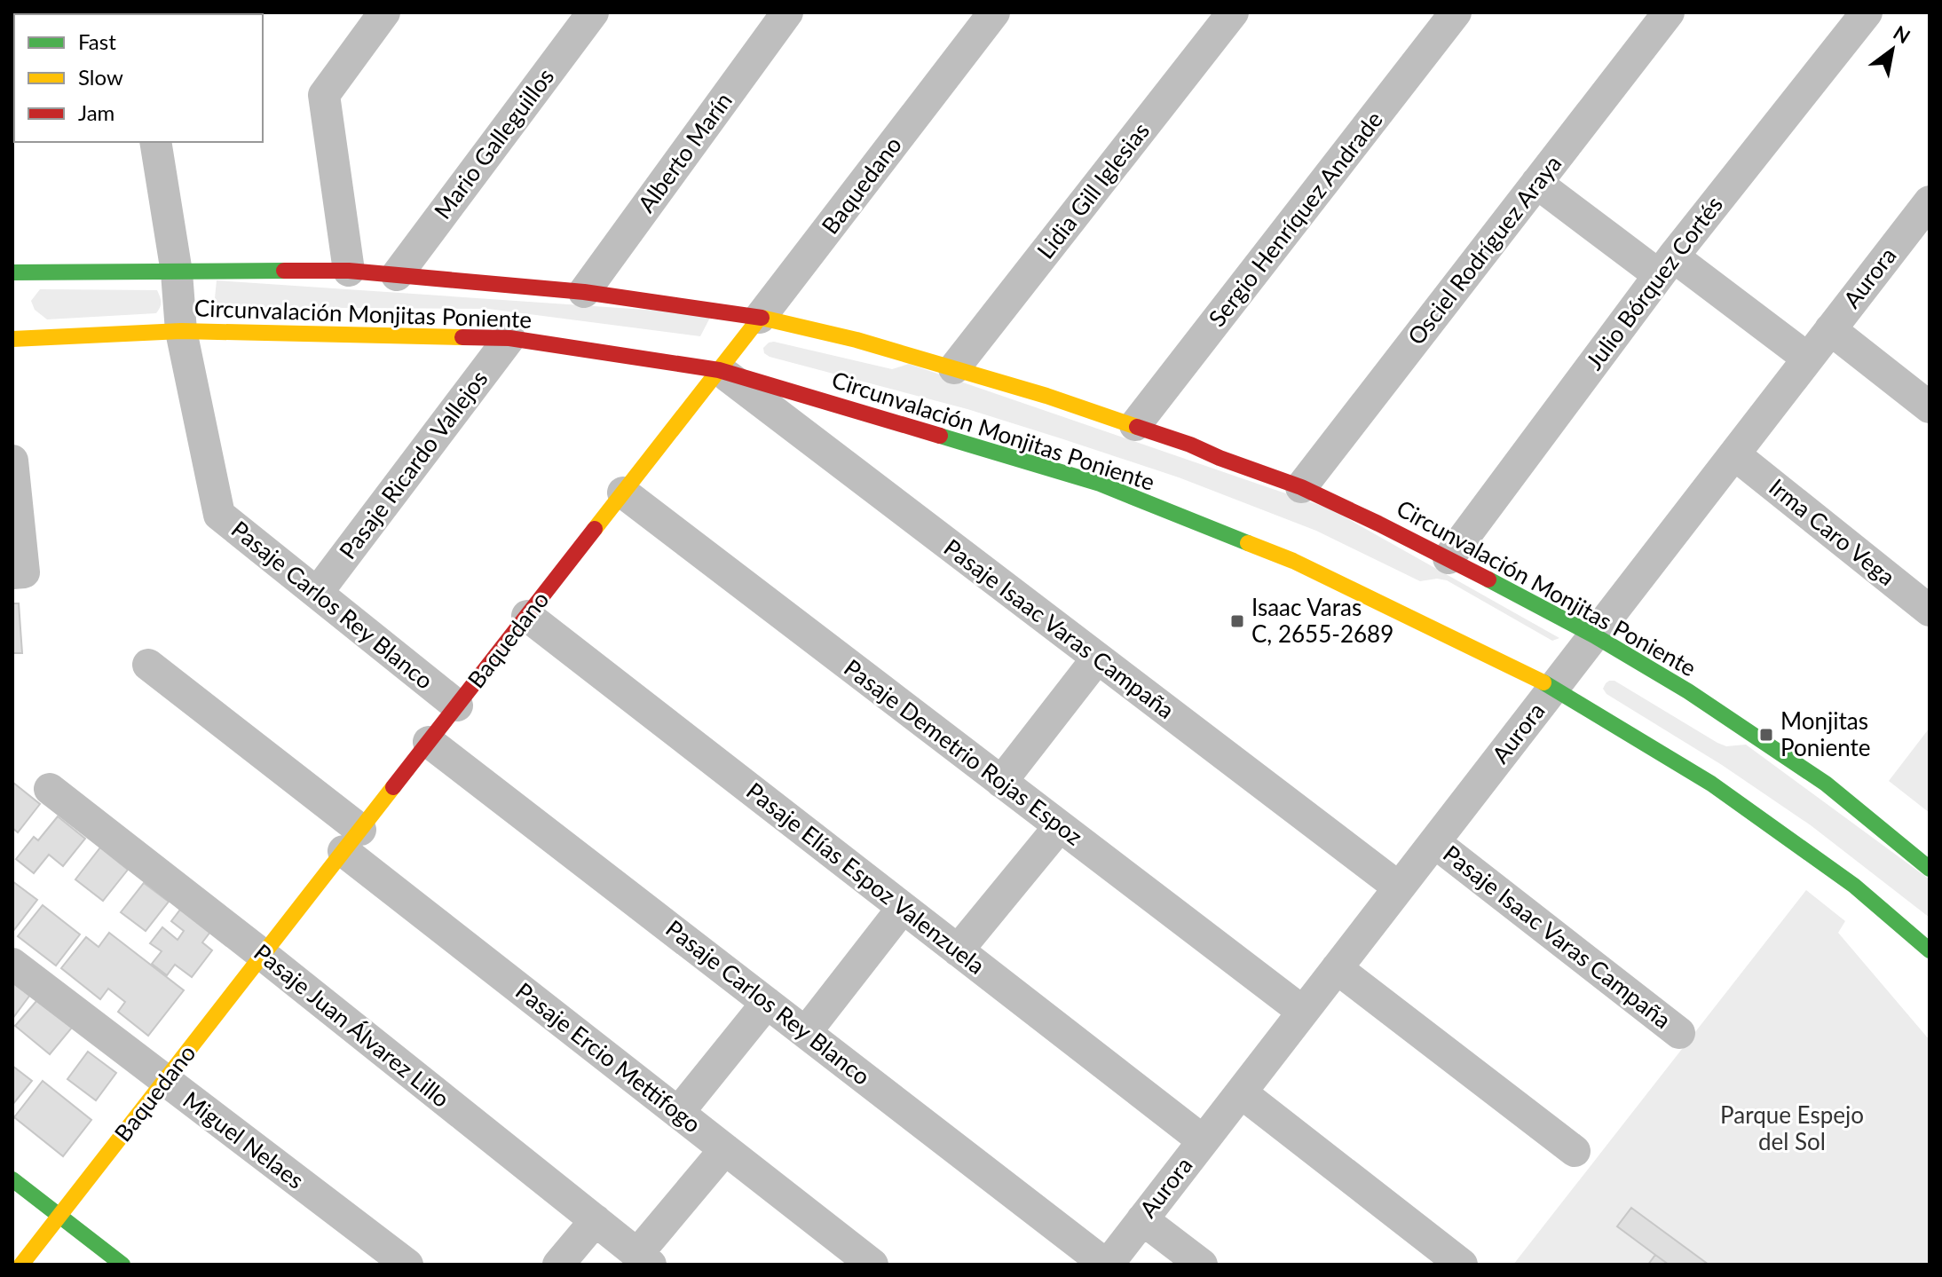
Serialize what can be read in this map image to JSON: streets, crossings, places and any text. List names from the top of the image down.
{
  "streets": {
    "street": [
      "Mario Galleguillos",
      "Alberto Marín",
      "Baquedano",
      "Lidia Gill Iglesias",
      "Sergio Henríquez Andrade",
      "Osciel Rodríguez Araya",
      "Aurora",
      "Julio Bórquez Cortés",
      "Circunvalación Monjitas Poniente",
      "Pasaje Ricardo Vallejos",
      "Irma Caro Vega",
      "Pasaje Carlos Rey Blanco",
      "Pasaje Isaac Varas Campaña",
      "Pasaje Demetrio Rojas Espoz",
      "Pasaje Elías Espoz Valenzuela",
      "Pasaje Juan Álvarez Lillo",
      "Pasaje Ercio Mettifogo",
      "Miguel Nelaes"
    ]
  },
  "crossings": [
    ["Mario Galleguillos", "Circunvalación Monjitas Poniente"],
    ["Alberto Marín", "Circunvalación Monjitas Poniente"],
    ["Baquedano", "Circunvalación Monjitas Poniente"],
    ["Baquedano", "Pasaje Carlos Rey Blanco"],
    ["Baquedano", "Pasaje Isaac Varas Campaña"],
    ["Baquedano", "Pasaje Demetrio Rojas Espoz"],
    ["Baquedano", "Pasaje Elías Espoz Valenzuela"],
    ["Baquedano", "Pasaje Juan Álvarez Lillo"],
    ["Baquedano", "Pasaje Ercio Mettifogo"],
    ["Baquedano", "Miguel Nelaes"],
    ["Lidia Gill Iglesias", "Circunvalación Monjitas Poniente"],
    ["Sergio Henríquez Andrade", "Circunvalación Monjitas Poniente"],
    ["Osciel Rodríguez Araya", "Circunvalación Monjitas Poniente"],
    ["Aurora", "Circunvalación Monjitas Poniente"],
    ["Aurora", "Irma Caro Vega"],
    ["Aurora", "Pasaje Carlos Rey Blanco"],
    ["Aurora", "Pasaje Isaac Varas Campaña"],
    ["Aurora", "Pasaje Demetrio Rojas Espoz"],
    ["Aurora", "Pasaje Elías Espoz Valenzuela"],
    ["Julio Bórquez Cortés", "Circunvalación Monjitas Poniente"],
    ["Circunvalación Monjitas Poniente", "Pasaje Ricardo Vallejos"],
    ["Circunvalación Monjitas Poniente", "Pasaje Carlos Rey Blanco"],
    ["Circunvalación Monjitas Poniente", "Pasaje Isaac Varas Campaña"],
    ["Pasaje Ricardo Vallejos", "Pasaje Carlos Rey Blanco"]
  ],
  "parks": ["Parque Espejo del Sol"],
  "places": {
    "transit": ["Isaac Varas C, 2655-2689", "Monjitas Poniente"]
  },
  "legend": ["Fast", "Slow", "Jam"],
  "north": "top right"
}
